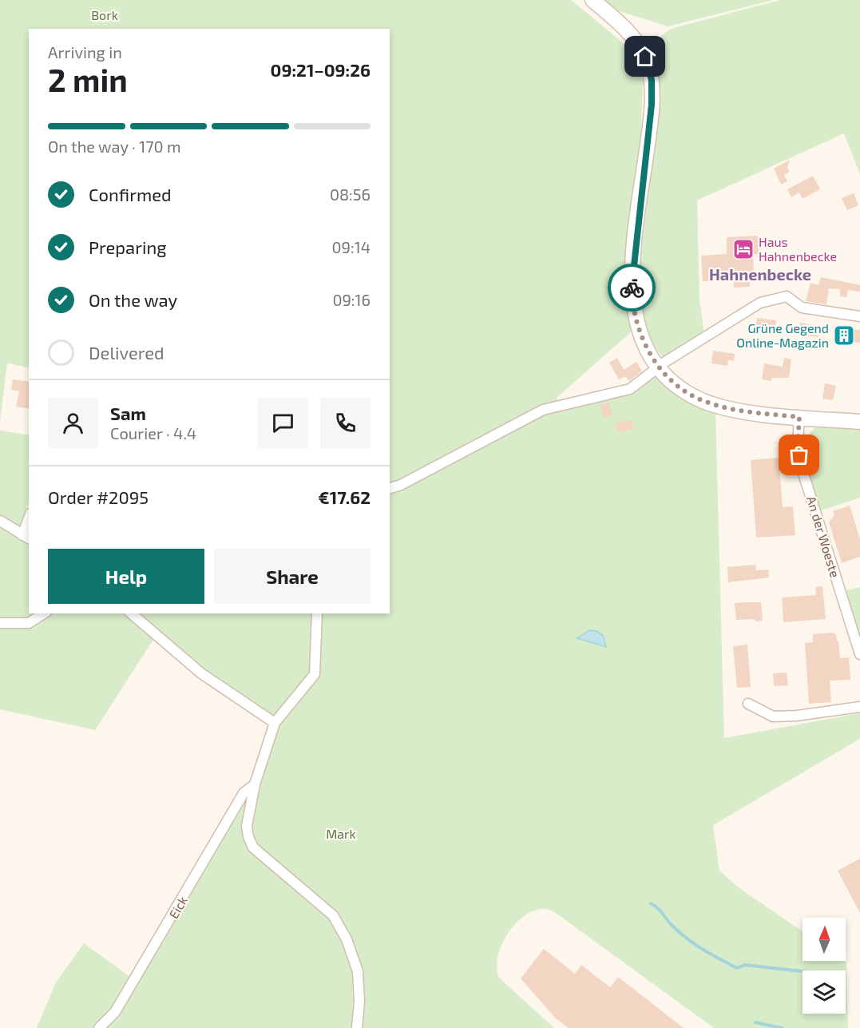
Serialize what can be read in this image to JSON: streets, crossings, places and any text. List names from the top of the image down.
{
  "streets": {
    "street": ["An der Woeste", "Eick"]
  },
  "districts": ["Hahnenbecke"],
  "parks": ["Bork", "Mark"],
  "places": {
    "hotel": ["Haus Hahnenbecke"],
    "building": ["Grüne Gegend Online-Magazin"]
  },
  "north": "top",
  "page": {
    "heading": ["2 min", "Arriving in", "09:21–09:26"],
    "panel": [
      "Sam",
      "Courier · 4.4",
      "Order #2095",
      "€17.62"
    ],
    "bar": "On the way · 170 m",
    "list": [
      ["Confirmed", "08:56"],
      ["Preparing", "09:14"],
      ["On the way", "09:16"],
      "Delivered"
    ],
    "buttons": ["Help", "Share"]
  }
}
